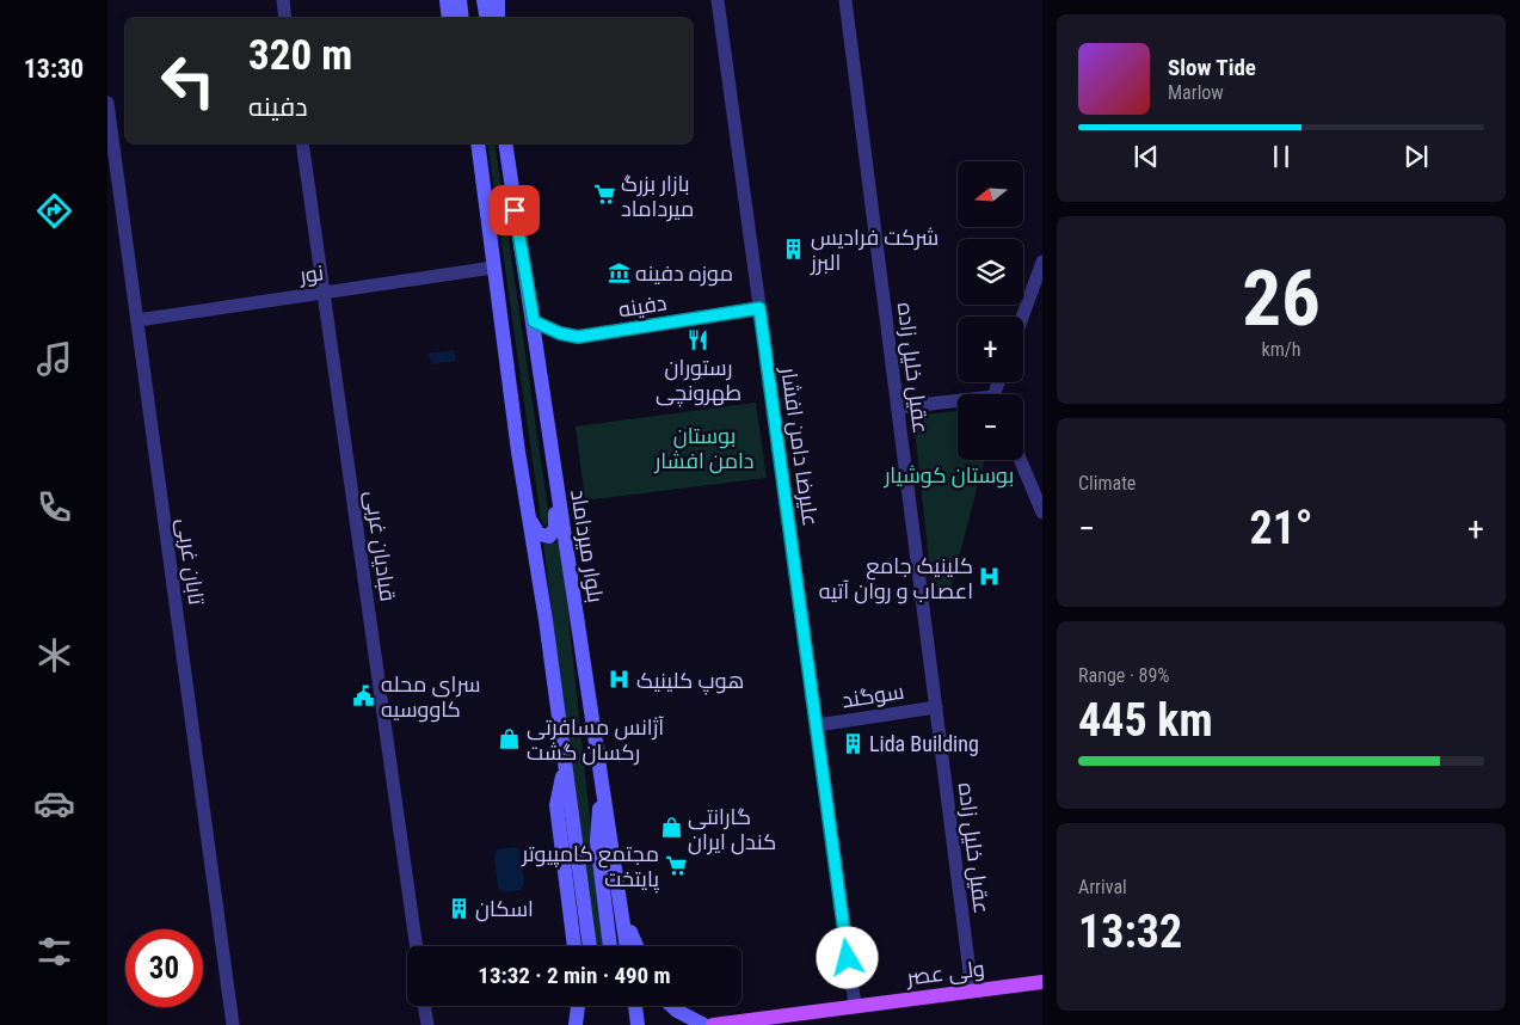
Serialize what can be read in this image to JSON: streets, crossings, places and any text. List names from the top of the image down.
{
  "streets": {
    "main road": ["بلوار میرداماد", "ولی عصر"],
    "street": [
      "نور",
      "دفینه",
      "عقیل خلیل زاده",
      "علیرضا دامن افشار",
      "قبادیان غربی",
      "تابان غربی",
      "سوگند"
    ]
  },
  "crossings": [
    ["نور", "قبادیان غربی"],
    ["نور", "تابان غربی"],
    ["دفینه", "علیرضا دامن افشار"],
    ["دفینه", "بلوار میرداماد"],
    ["عقیل خلیل زاده", "سوگند"],
    ["عقیل خلیل زاده", "ولی عصر"],
    ["علیرضا دامن افشار", "سوگند"],
    ["علیرضا دامن افشار", "ولی عصر"]
  ],
  "parks": ["بوستان دامن افشار", "بوستان کوشیار"],
  "places": {
    "supermarket": ["بازار بزرگ میرداماد", "مجتمع کامپیوتر پایتخت"],
    "building": ["شرکت فرادیس البرز", "Lida Building", "اسکان"],
    "museum": ["موزه دفینه"],
    "restaurant": ["رستوران طهرونچى"],
    "hospital": ["کلینیک جامع اعصاب و روان آتیه", "هوپ کلینیک"],
    "public building": ["سرای محله کاووسیه"],
    "shop": ["آژانس مسافرتی رکسان گشت", "گارانتی کندل ایران"]
  },
  "north": "left",
  "page": {
    "tabs": "13:30",
    "turn": ["320 m", "دفینه"],
    "song": ["Slow Tide", "Marlow"],
    "map_buttons": ["+", "−"],
    "tile": [
      ["26", "km/h"],
      "Climate",
      ["Range · 89%", "445 km"],
      ["Arrival", "13:32"]
    ],
    "heat": ["−", "21°", "+"],
    "limit": "30",
    "trip": "13:32 · 2 min · 490 m"
  }
}
